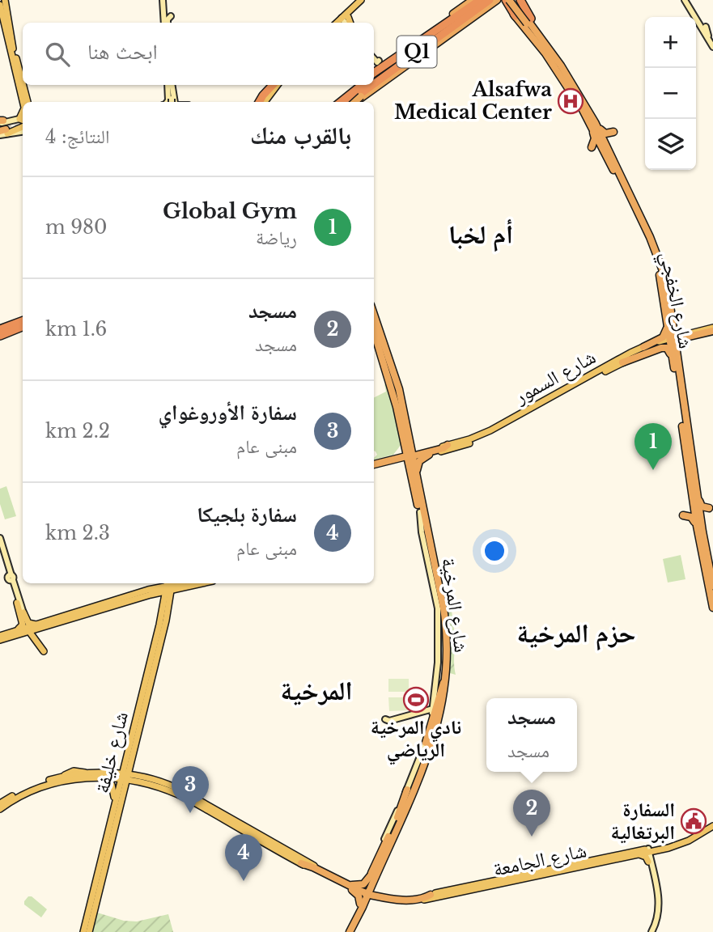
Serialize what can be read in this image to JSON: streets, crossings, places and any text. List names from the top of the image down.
{
  "streets": {
    "highway": ["Q1", "شارع الخفجي", "شارع المرخية"],
    "main road": ["شارع السمور", "شارع خليفة", "شارع الجامعة"]
  },
  "crossings": [
    ["شارع الخفجي", "شارع السمور"],
    ["شارع السمور", "شارع المرخية"],
    ["شارع المرخية", "شارع الجامعة"]
  ],
  "districts": ["أم لخبا", "حزم المرخية", "المرخية"],
  "places": {
    "hospital": ["Alsafwa Medical Center"],
    "sports": ["نادي المرخية الرياضي"],
    "public building": ["السفارة البرتغالية"]
  },
  "page": {
    "map_buttons": ["+", "−"],
    "search": "ابحث هنا",
    "heading": ["بالقرب منك", "النتائج: 4"],
    "list": [
      {
        "mark": "1",
        "name": "Global Gym",
        "note": "رياضة",
        "value": "980 m"
      },
      {
        "mark": "2",
        "name": "مسجد",
        "note": "مسجد",
        "value": "1.6 km"
      },
      {
        "mark": "3",
        "name": "سفارة الأوروغواي",
        "note": "مبنى عام",
        "value": "2.2 km"
      },
      {
        "mark": "4",
        "name": "سفارة بلجيكا",
        "note": "مبنى عام",
        "value": "2.3 km"
      }
    ],
    "pins": [
      "1",
      "3",
      "2",
      "4"
    ],
    "popup": ["مسجد", "مسجد"]
  }
}
